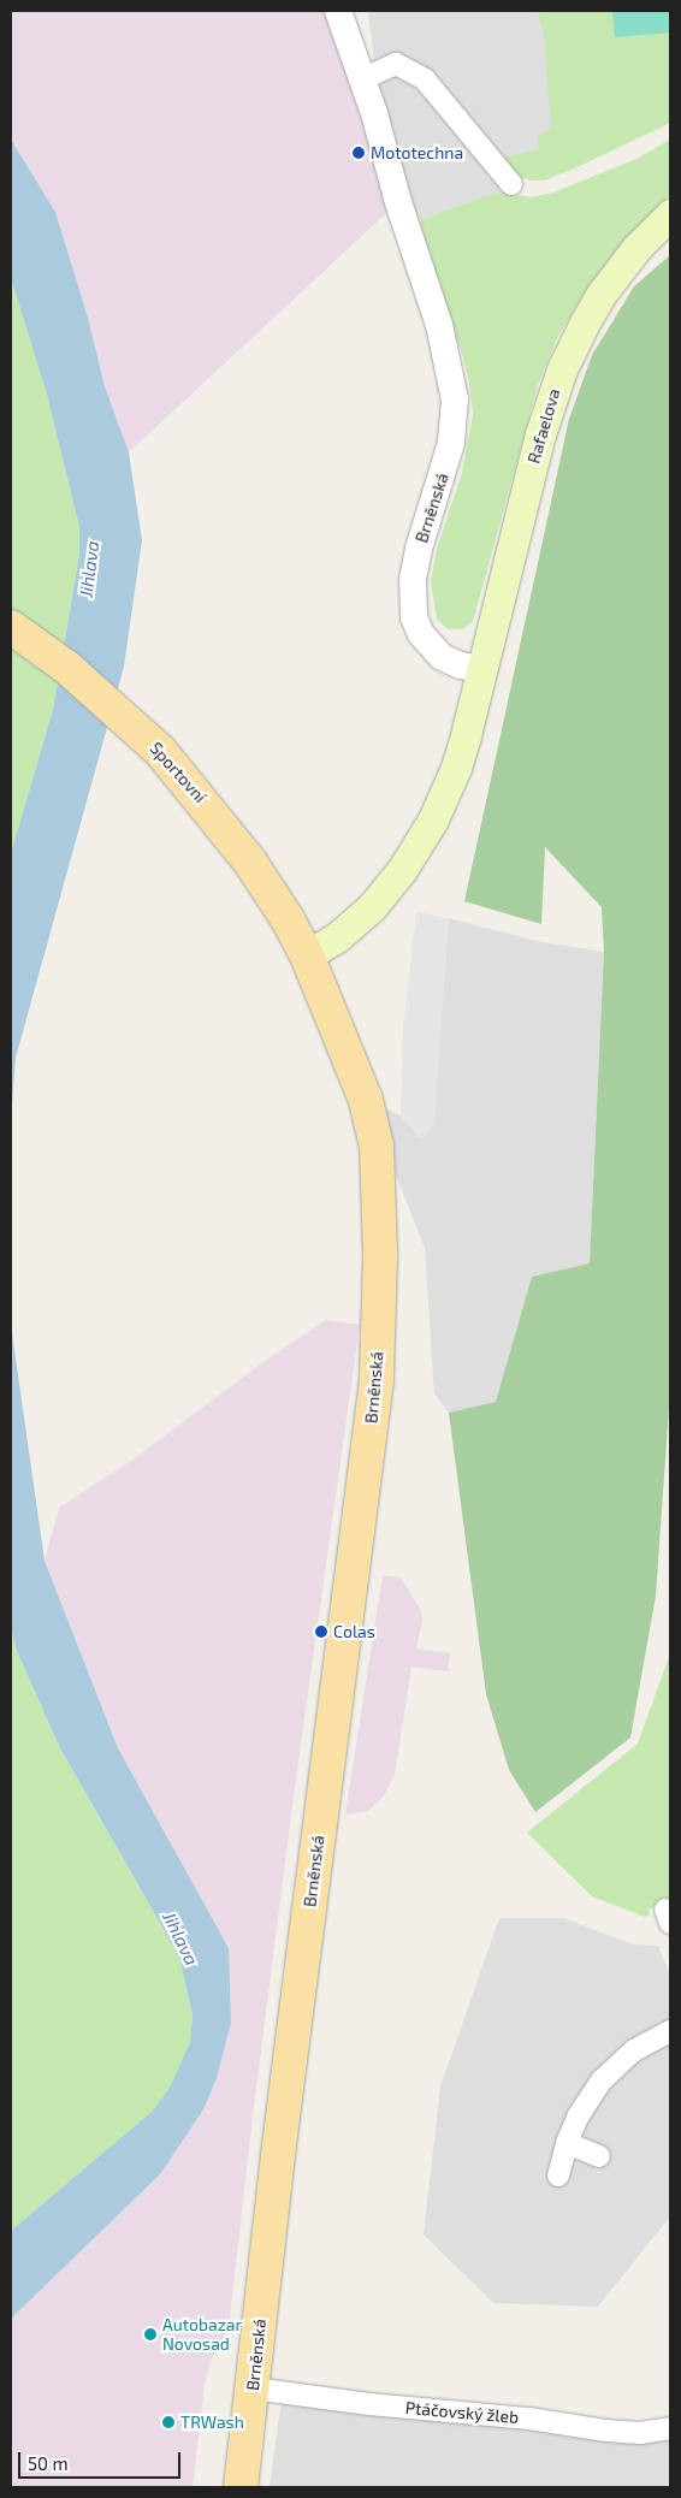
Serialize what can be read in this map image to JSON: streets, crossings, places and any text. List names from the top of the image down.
{
  "streets": {
    "main road": ["Rafaelova", "Brněnská", "Sportovní"],
    "street": ["Ptáčovský žleb"]
  },
  "crossings": [
    ["Rafaelova", "Brněnská"],
    ["Brněnská", "Sportovní"],
    ["Brněnská", "Ptáčovský žleb"]
  ],
  "water": ["Jihlava"],
  "places": [
    "Mototechna",
    "Colas",
    "Autobazar Novosad",
    "TRWash"
  ],
  "scale_bar": "50 m"
}
